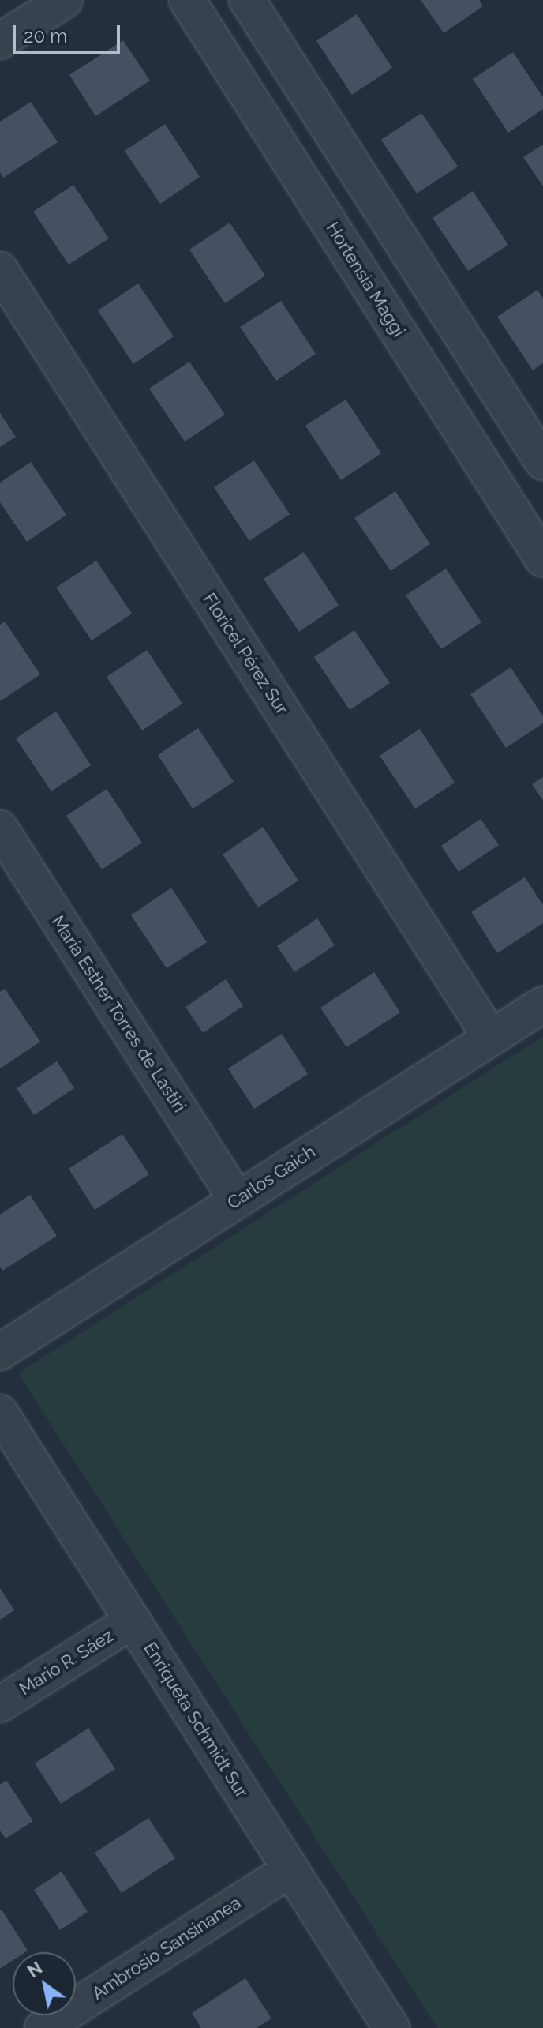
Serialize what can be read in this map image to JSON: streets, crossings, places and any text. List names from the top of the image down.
{
  "streets": {
    "street": [
      "Hortensia Maggi",
      "Floricel Pérez Sur",
      "María Esther Torres de Lastiri",
      "Carlos Gaich",
      "Mario R. Sáez",
      "Enriqueta Schmidt Sur",
      "Ambrosio Sansinanea"
    ]
  },
  "crossings": [
    ["Floricel Pérez Sur", "Carlos Gaich"],
    ["María Esther Torres de Lastiri", "Carlos Gaich"],
    ["Mario R. Sáez", "Enriqueta Schmidt Sur"],
    ["Enriqueta Schmidt Sur", "Ambrosio Sansinanea"]
  ],
  "scale_bar": "20 m",
  "north": "top left"
}
